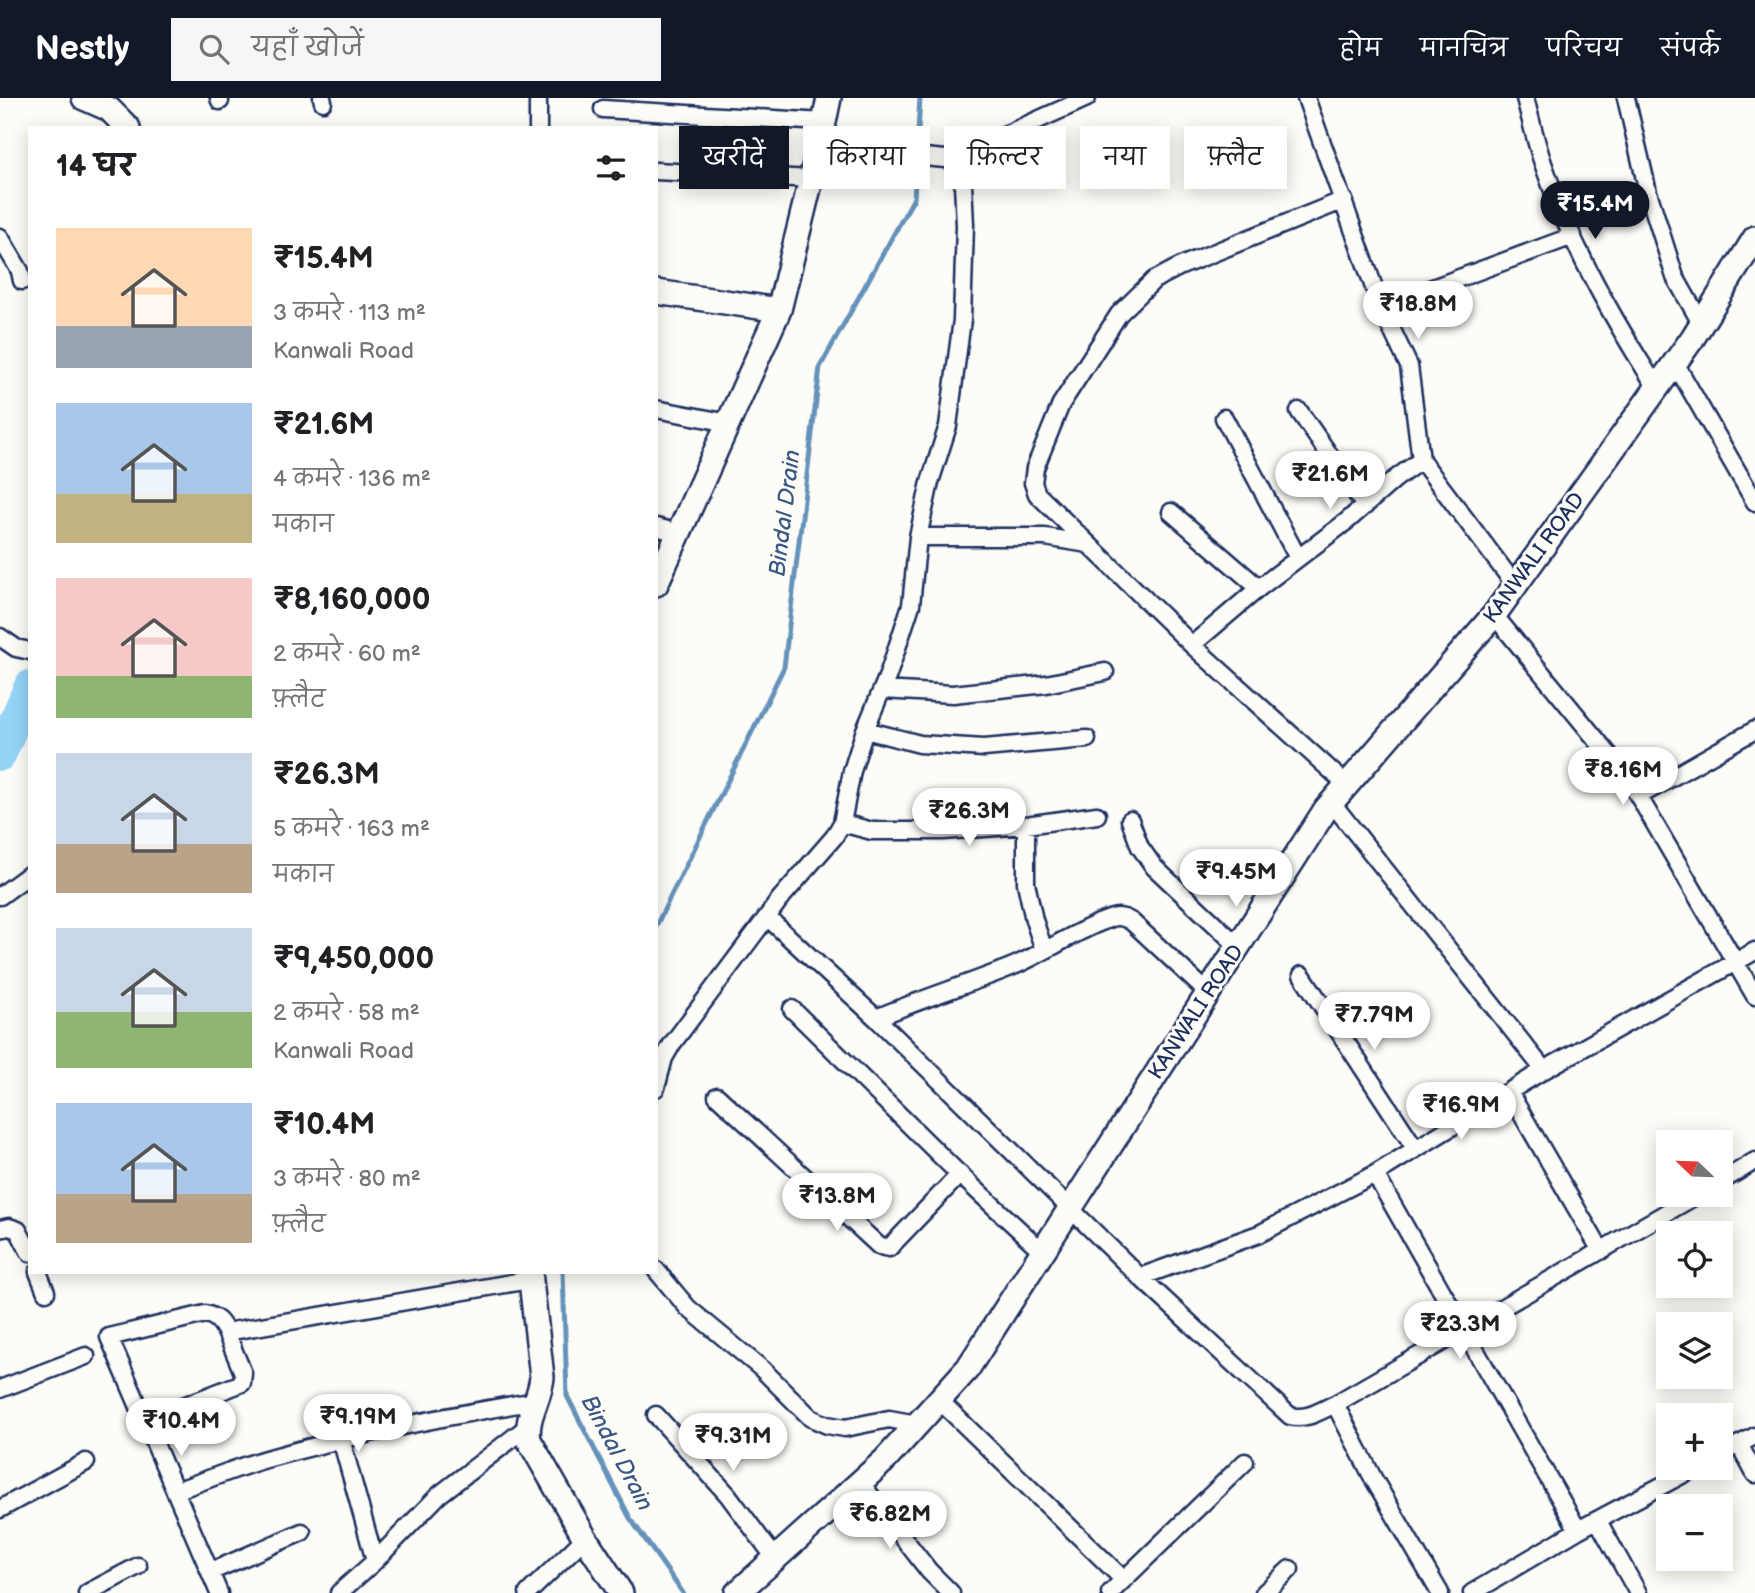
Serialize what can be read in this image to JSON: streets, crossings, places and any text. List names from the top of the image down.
{
  "streets": {
    "street": ["KANWALI ROAD"]
  },
  "water": ["Bindal Drain"],
  "north": "top left",
  "page": {
    "header": "Nestly",
    "search": "यहाँ खोजें",
    "nav": [
      "होम",
      "मानचित्र",
      "परिचय",
      "संपर्क"
    ],
    "chip": [
      "खरीदें",
      "किराया",
      "फ़िल्टर",
      "नया",
      "फ़्लैट"
    ],
    "heading": "14 घर",
    "price": [
      "₹15.4M",
      "₹18.8M",
      "₹21.6M",
      "₹8.16M",
      "₹26.3M",
      "₹9.45M",
      "₹7.79M",
      "₹16.9M",
      "₹13.8M",
      "₹23.3M",
      "₹9.19M",
      "₹10.4M",
      "₹9.31M",
      "₹6.82M"
    ],
    "list": [
      {
        "name": "₹15.4M",
        "note": "3 कमरे · 113 m² · Kanwali Road"
      },
      {
        "name": "₹21.6M",
        "note": "4 कमरे · 136 m² · मकान"
      },
      {
        "name": "₹8,160,000",
        "note": "2 कमरे · 60 m² · फ़्लैट"
      },
      {
        "name": "₹26.3M",
        "note": "5 कमरे · 163 m² · मकान"
      },
      {
        "name": "₹9,450,000",
        "note": "2 कमरे · 58 m² · Kanwali Road"
      },
      {
        "name": "₹10.4M",
        "note": "3 कमरे · 80 m² · फ़्लैट"
      }
    ],
    "map_buttons": ["+", "−"]
  }
}
